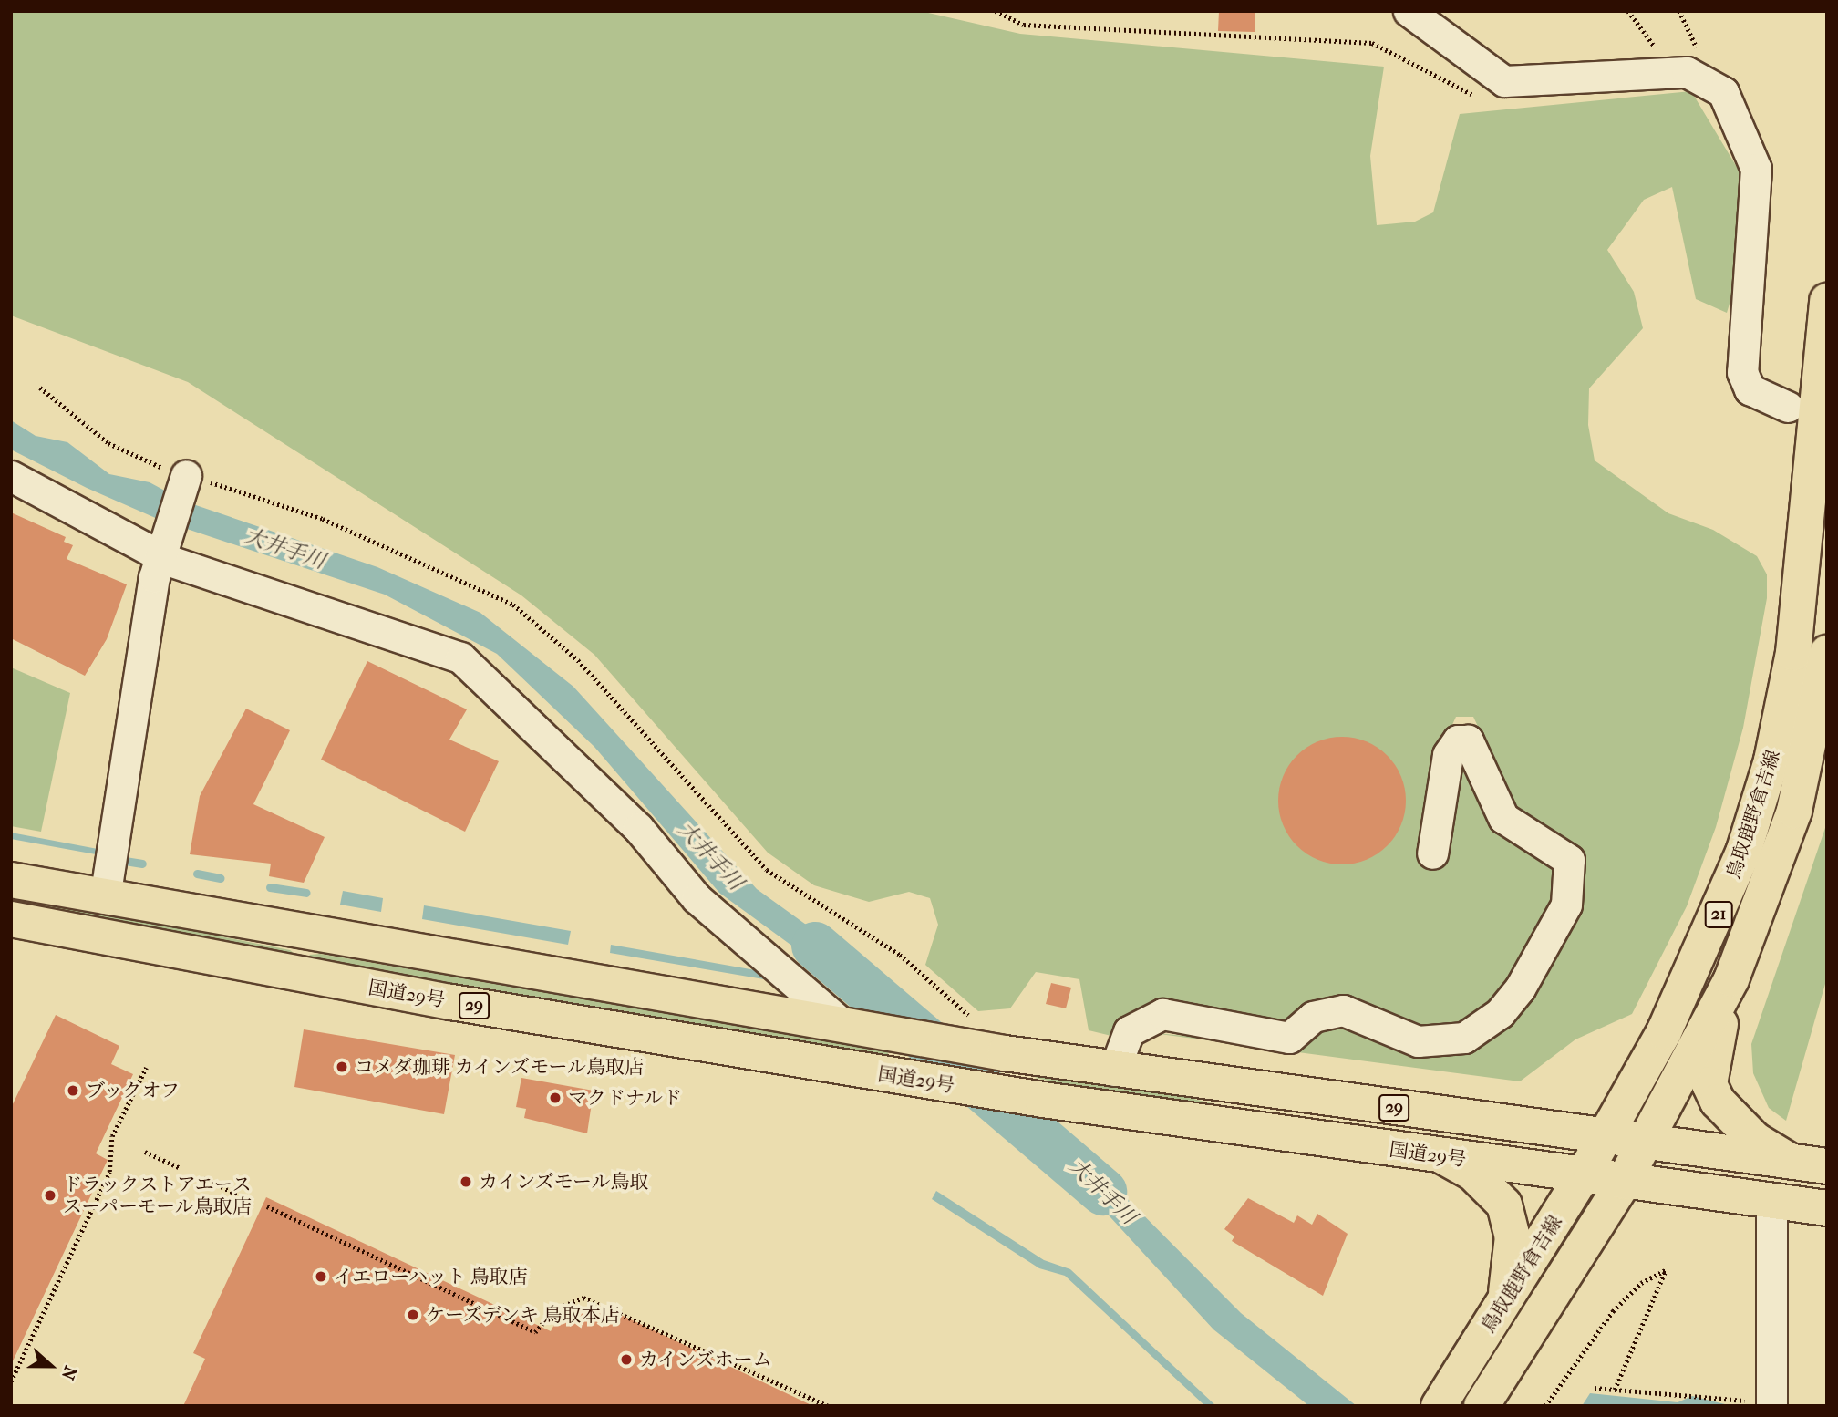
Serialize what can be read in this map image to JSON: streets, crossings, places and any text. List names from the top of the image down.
{
  "streets": {
    "main road": [
      "鳥取鹿野倉吉線",
      "21",
      "国道29号",
      "29"
    ]
  },
  "crossings": [
    ["鳥取鹿野倉吉線", "国道29号"]
  ],
  "water": ["大井手川"],
  "places": [
    "コメダ珈琲 カインズモール鳥取店",
    "ブックオフ",
    "マクドナルド",
    "カインズモール鳥取",
    "ドラックストアエース スーパーモール鳥取店",
    "イエローハット 鳥取店",
    "ケーズデンキ 鳥取本店",
    "カインズホーム"
  ],
  "north": "right"
}
